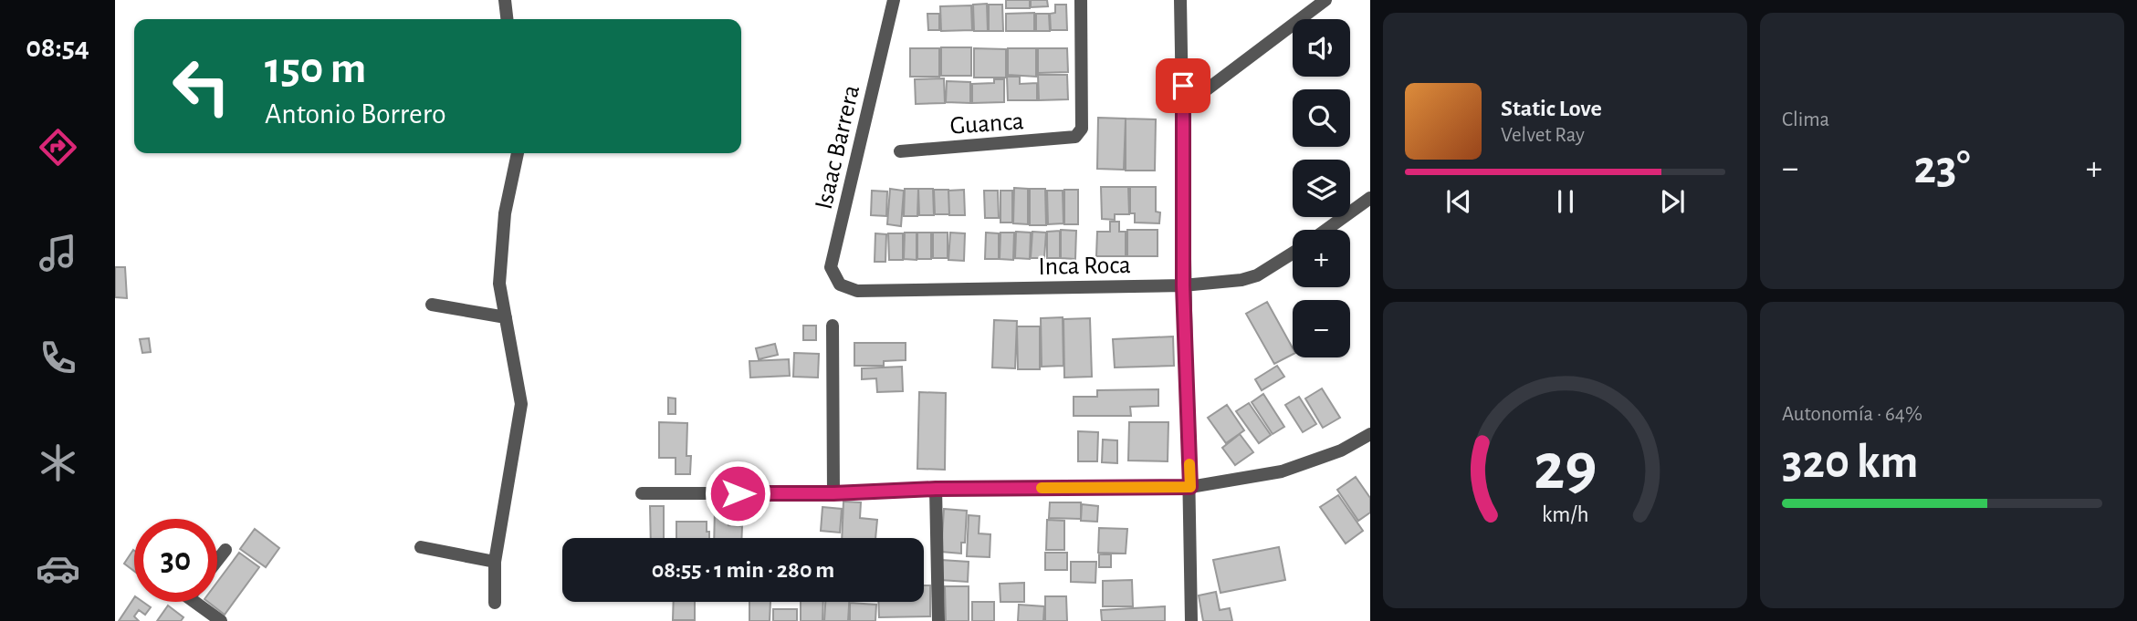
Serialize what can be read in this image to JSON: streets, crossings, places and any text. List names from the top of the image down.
{
  "streets": {
    "street": ["Guanca", "Isaac Barrera", "Inca Roca"]
  },
  "crossings": [
    ["Isaac Barrera", "Inca Roca"]
  ],
  "page": {
    "tabs": "08:54",
    "tile": [
      "Clima",
      ["Autonomía · 64%", "320 km"]
    ],
    "map_buttons": ["+", "−"],
    "turn": ["150 m", "Antonio Borrero"],
    "song": ["Static Love", "Velvet Ray"],
    "heat": ["−", "23°", "+"],
    "limit": "30",
    "trip": "08:55 · 1 min · 280 m",
    "gauge": ["29", "km/h"]
  }
}
